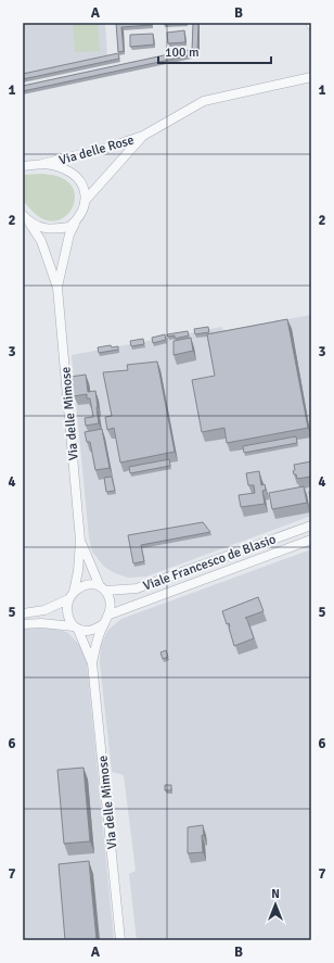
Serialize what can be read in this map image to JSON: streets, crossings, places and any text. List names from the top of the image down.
{
  "streets": {
    "street": ["Via delle Rose", "Via delle Mimose", "Viale Francesco de Blasio"]
  },
  "crossings": [
    ["Via delle Rose", "Via delle Mimose"],
    ["Via delle Mimose", "Viale Francesco de Blasio"]
  ],
  "scale_bar": "100 m",
  "north": "top",
  "grid": {
    "columns": ["A", "B"],
    "rows": [
      "1",
      "2",
      "3",
      "4",
      "5",
      "6",
      "7"
    ]
  }
}
